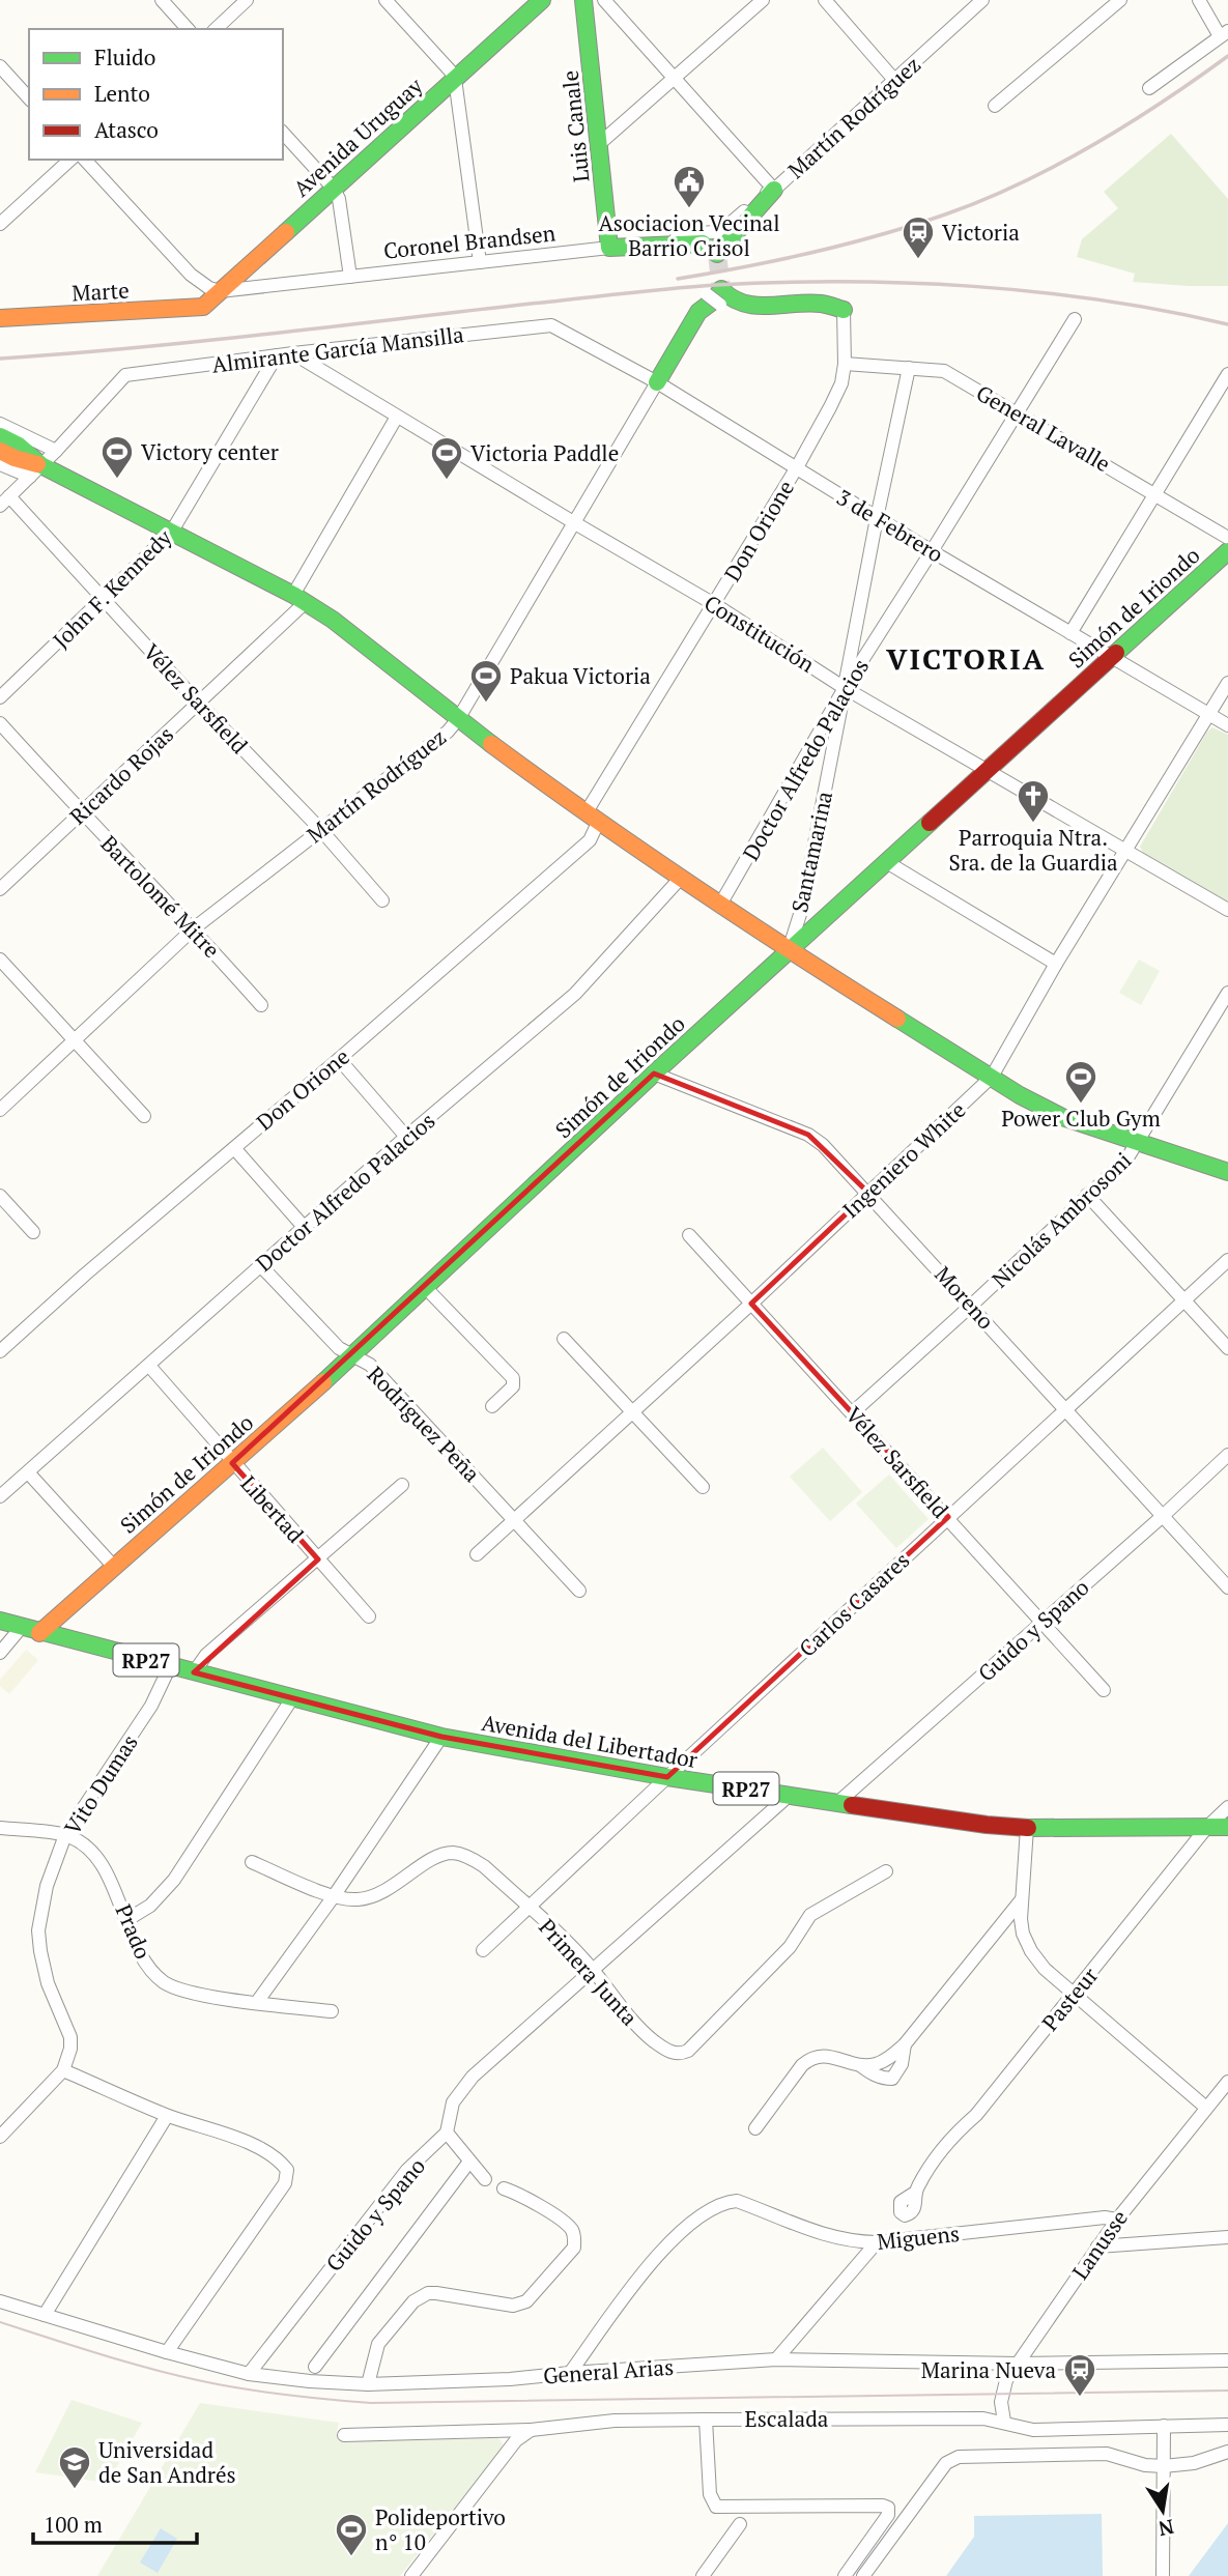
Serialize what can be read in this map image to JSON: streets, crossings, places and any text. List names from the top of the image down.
{
  "streets": {
    "street": [
      "Martín Rodríguez",
      "Luis Canale",
      "Avenida Uruguay",
      "Coronel Brandsen",
      "Marte",
      "Almirante García Mansilla",
      "General Lavalle",
      "3 de Febrero",
      "Don Orione",
      "John F. Kennedy",
      "Simón de Iriondo",
      "Constitución",
      "Vélez Sarsfield",
      "Doctor Alfredo Palacios",
      "Ricardo Rojas",
      "Santamarina",
      "Bartolomé Mitre",
      "Ingeniero White",
      "Nicolás Ambrosoni",
      "Moreno",
      "Rodríguez Peña",
      "Libertad",
      "Carlos Casares",
      "Guido y Spano",
      "RP27",
      "Avenida del Libertador",
      "Vito Dumas",
      "Prado",
      "Primera Junta",
      "Pasteur",
      "Miguens",
      "Lanusse",
      "General Arias",
      "Escalada"
    ]
  },
  "crossings": [
    ["Martín Rodríguez", "Coronel Brandsen"],
    ["Martín Rodríguez", "3 de Febrero"],
    ["Martín Rodríguez", "Constitución"],
    ["Martín Rodríguez", "Vélez Sarsfield"],
    ["Martín Rodríguez", "Bartolomé Mitre"],
    ["Luis Canale", "Coronel Brandsen"],
    ["Avenida Uruguay", "Coronel Brandsen"],
    ["Avenida Uruguay", "Marte"],
    ["Almirante García Mansilla", "3 de Febrero"],
    ["Almirante García Mansilla", "John F. Kennedy"],
    ["Almirante García Mansilla", "Constitución"],
    ["General Lavalle", "Don Orione"],
    ["General Lavalle", "Doctor Alfredo Palacios"],
    ["General Lavalle", "Santamarina"],
    ["3 de Febrero", "Don Orione"],
    ["3 de Febrero", "Simón de Iriondo"],
    ["3 de Febrero", "Doctor Alfredo Palacios"],
    ["3 de Febrero", "Santamarina"],
    ["3 de Febrero", "Ingeniero White"],
    ["Don Orione", "Constitución"],
    ["John F. Kennedy", "Vélez Sarsfield"],
    ["Simón de Iriondo", "Constitución"],
    ["Simón de Iriondo", "Santamarina"],
    ["Simón de Iriondo", "Moreno"],
    ["Simón de Iriondo", "Rodríguez Peña"],
    ["Simón de Iriondo", "Libertad"],
    ["Simón de Iriondo", "Avenida del Libertador"],
    ["Constitución", "Doctor Alfredo Palacios"],
    ["Constitución", "Ricardo Rojas"],
    ["Constitución", "Santamarina"],
    ["Constitución", "Ingeniero White"],
    ["Vélez Sarsfield", "Ricardo Rojas"],
    ["Vélez Sarsfield", "Ingeniero White"],
    ["Vélez Sarsfield", "Nicolás Ambrosoni"],
    ["Vélez Sarsfield", "Carlos Casares"],
    ["Vélez Sarsfield", "Guido y Spano"],
    ["Doctor Alfredo Palacios", "Santamarina"],
    ["Doctor Alfredo Palacios", "Rodríguez Peña"],
    ["Doctor Alfredo Palacios", "Libertad"],
    ["Ricardo Rojas", "Bartolomé Mitre"],
    ["Ingeniero White", "Moreno"],
    ["Ingeniero White", "Rodríguez Peña"],
    ["Nicolás Ambrosoni", "Moreno"],
    ["Moreno", "Carlos Casares"],
    ["Moreno", "Guido y Spano"],
    ["Carlos Casares", "Avenida del Libertador"],
    ["Carlos Casares", "Primera Junta"],
    ["Guido y Spano", "Avenida del Libertador"],
    ["Guido y Spano", "General Arias"],
    ["Avenida del Libertador", "Vito Dumas"],
    ["Avenida del Libertador", "Pasteur"],
    ["Vito Dumas", "Prado"],
    ["Miguens", "Lanusse"],
    ["Miguens", "General Arias"],
    ["Lanusse", "General Arias"],
    ["Lanusse", "Escalada"]
  ],
  "districts": ["VICTORIA"],
  "places": {
    "public building": ["Asociacion Vecinal Barrio Crisol"],
    "station": ["Victoria", "Marina Nueva"],
    "sports": [
      "Victory center",
      "Victoria Paddle",
      "Pakua Victoria",
      "Power Club Gym",
      "Polideportivo n° 10"
    ],
    "church": ["Parroquia Ntra. Sra. de la Guardia"],
    "school or university": ["Universidad de San Andrés"]
  },
  "legend": ["Fluido", "Lento", "Atasco"],
  "scale_bar": "100 m",
  "north": "bottom"
}
